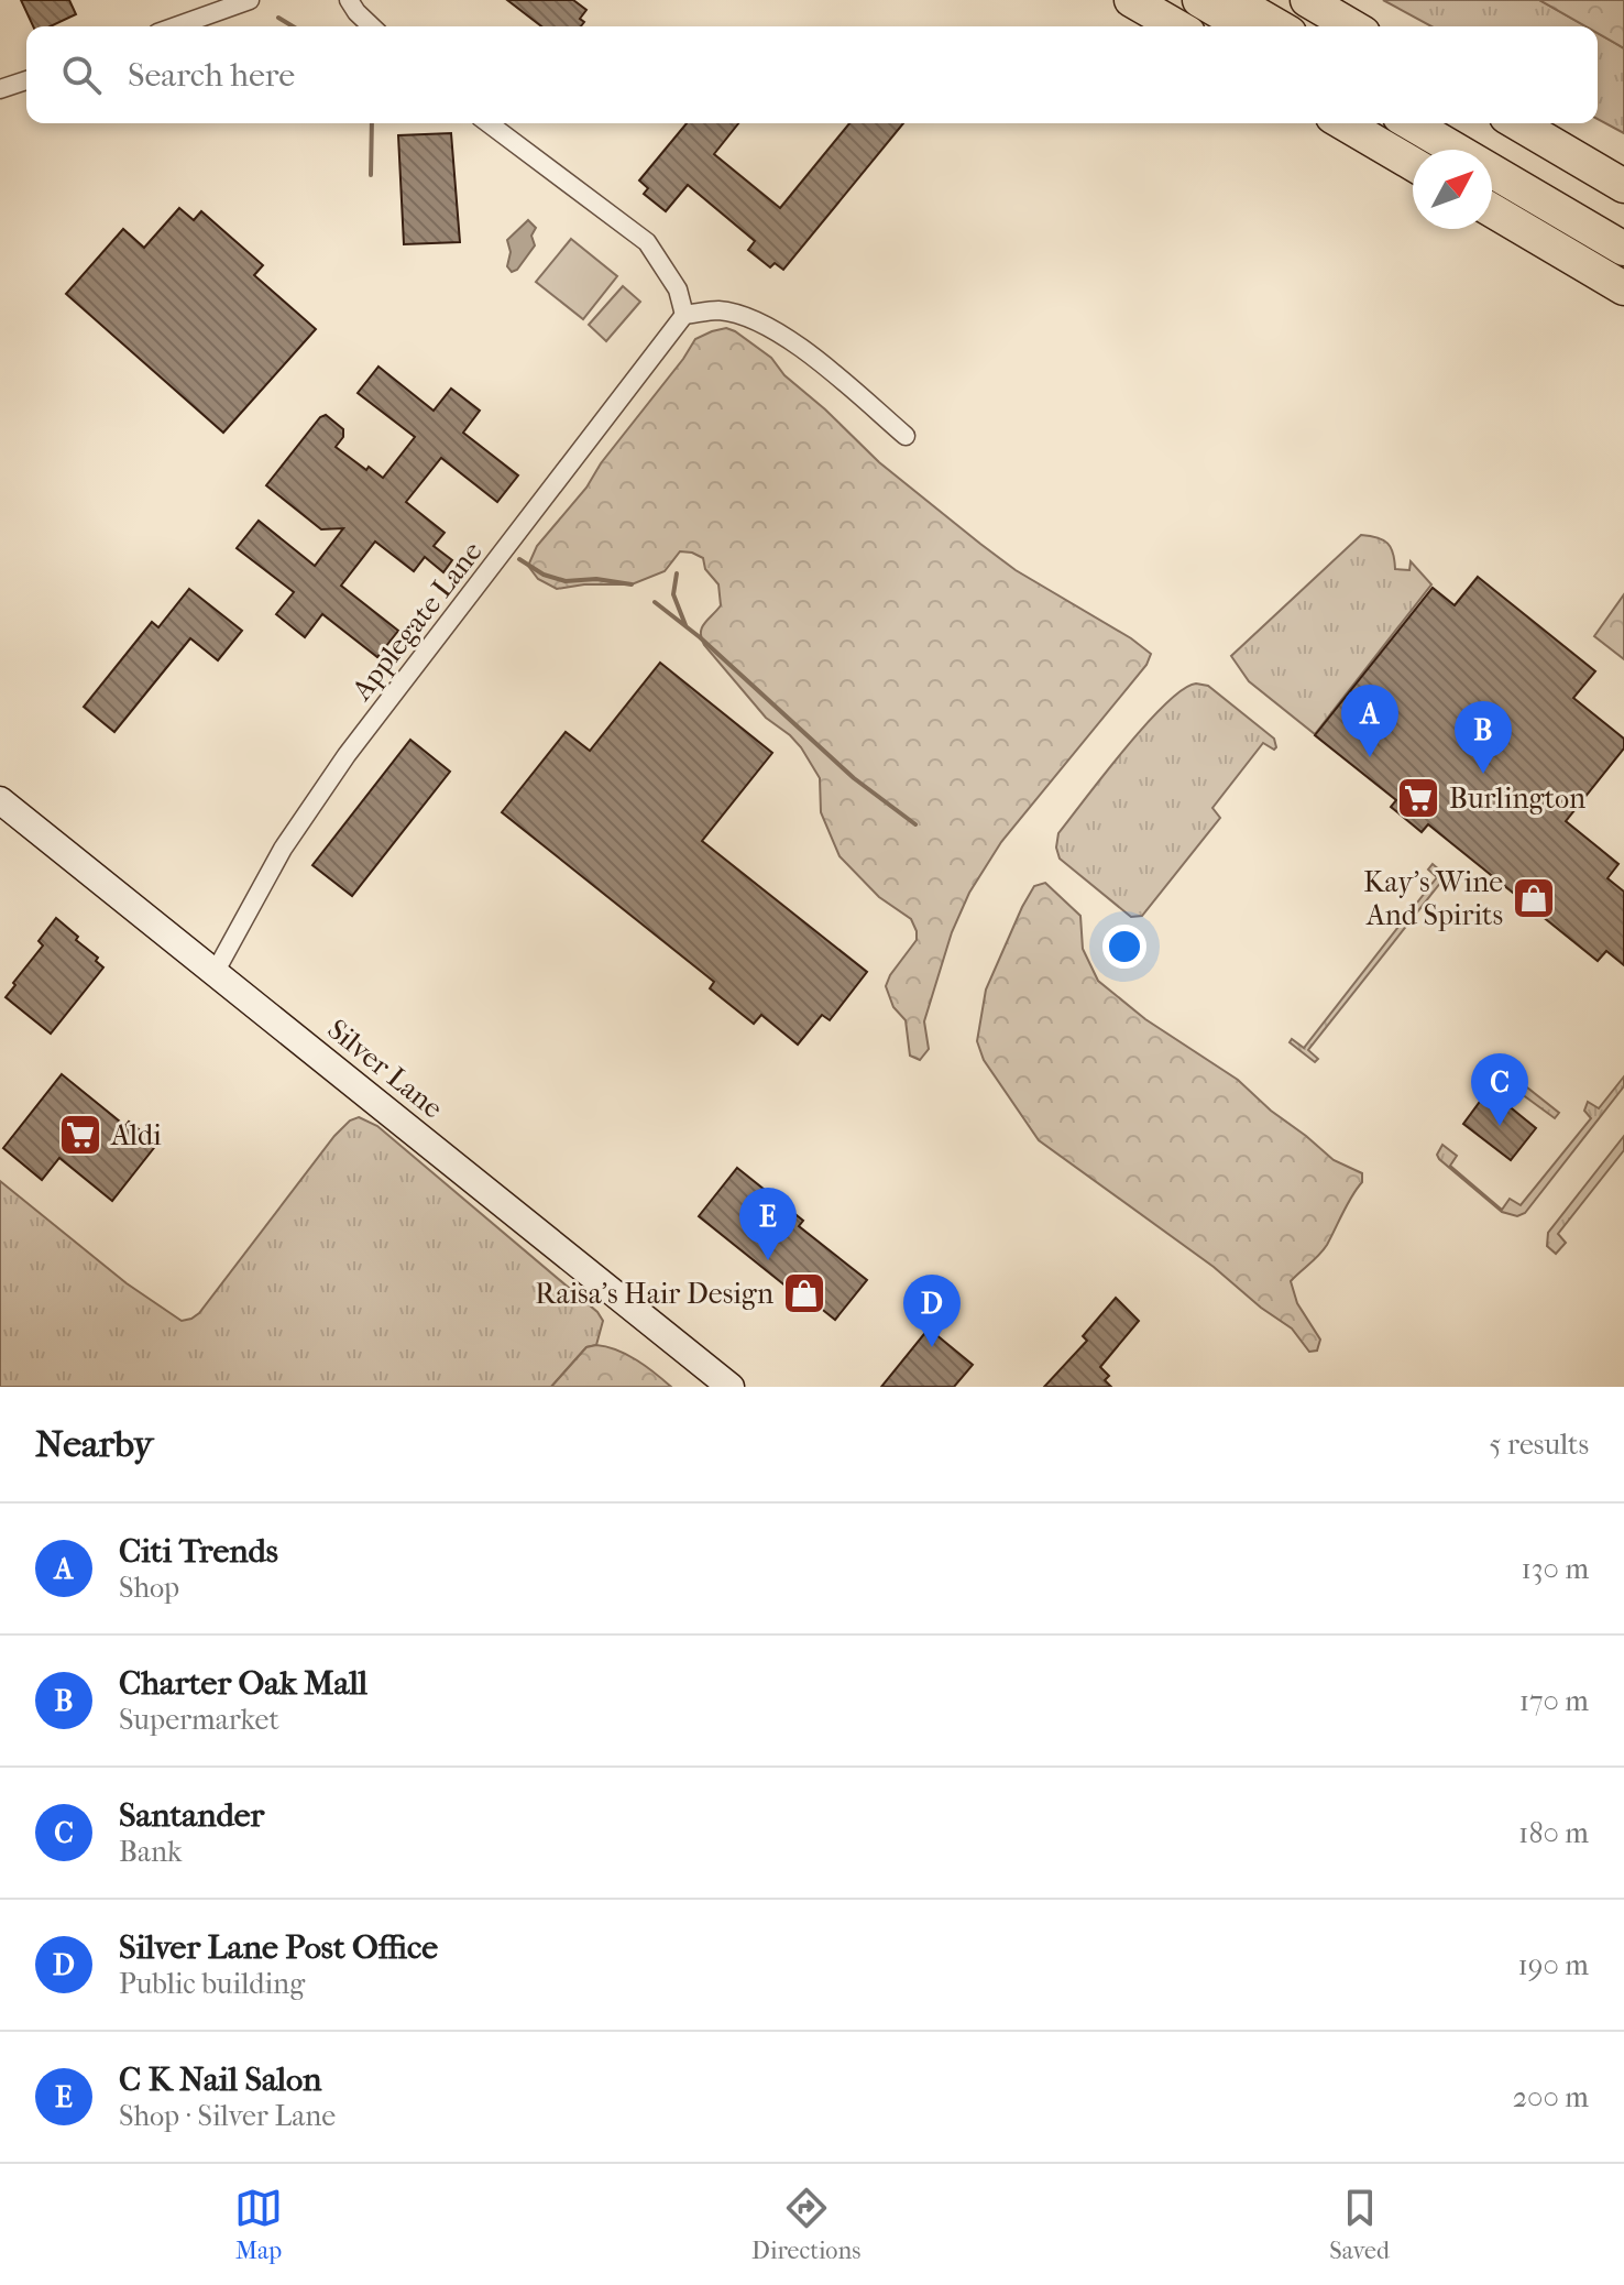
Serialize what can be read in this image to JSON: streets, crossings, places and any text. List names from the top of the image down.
{
  "streets": {
    "main road": ["Silver Lane"],
    "street": ["Applegate Lane"]
  },
  "crossings": [
    ["Applegate Lane", "Silver Lane"]
  ],
  "places": {
    "supermarket": ["Burlington", "Aldi"],
    "shop": ["Kay's Wine And Spirits", "Raisa's Hair Design"]
  },
  "north": "top right",
  "page": {
    "search": "Search here",
    "pins": [
      "A",
      "B",
      "C",
      "E",
      "D"
    ],
    "heading": ["Nearby", "5 results"],
    "list": [
      {
        "mark": "A",
        "name": "Citi Trends",
        "note": "Shop",
        "value": "130 m"
      },
      {
        "mark": "B",
        "name": "Charter Oak Mall",
        "note": "Supermarket",
        "value": "170 m"
      },
      {
        "mark": "C",
        "name": "Santander",
        "note": "Bank",
        "value": "180 m"
      },
      {
        "mark": "D",
        "name": "Silver Lane Post Office",
        "note": "Public building",
        "value": "190 m"
      },
      {
        "mark": "E",
        "name": "C K Nail Salon",
        "note": "Shop · Silver Lane",
        "value": "200 m"
      }
    ],
    "nav": ["Map", "Directions", "Saved"]
  }
}
